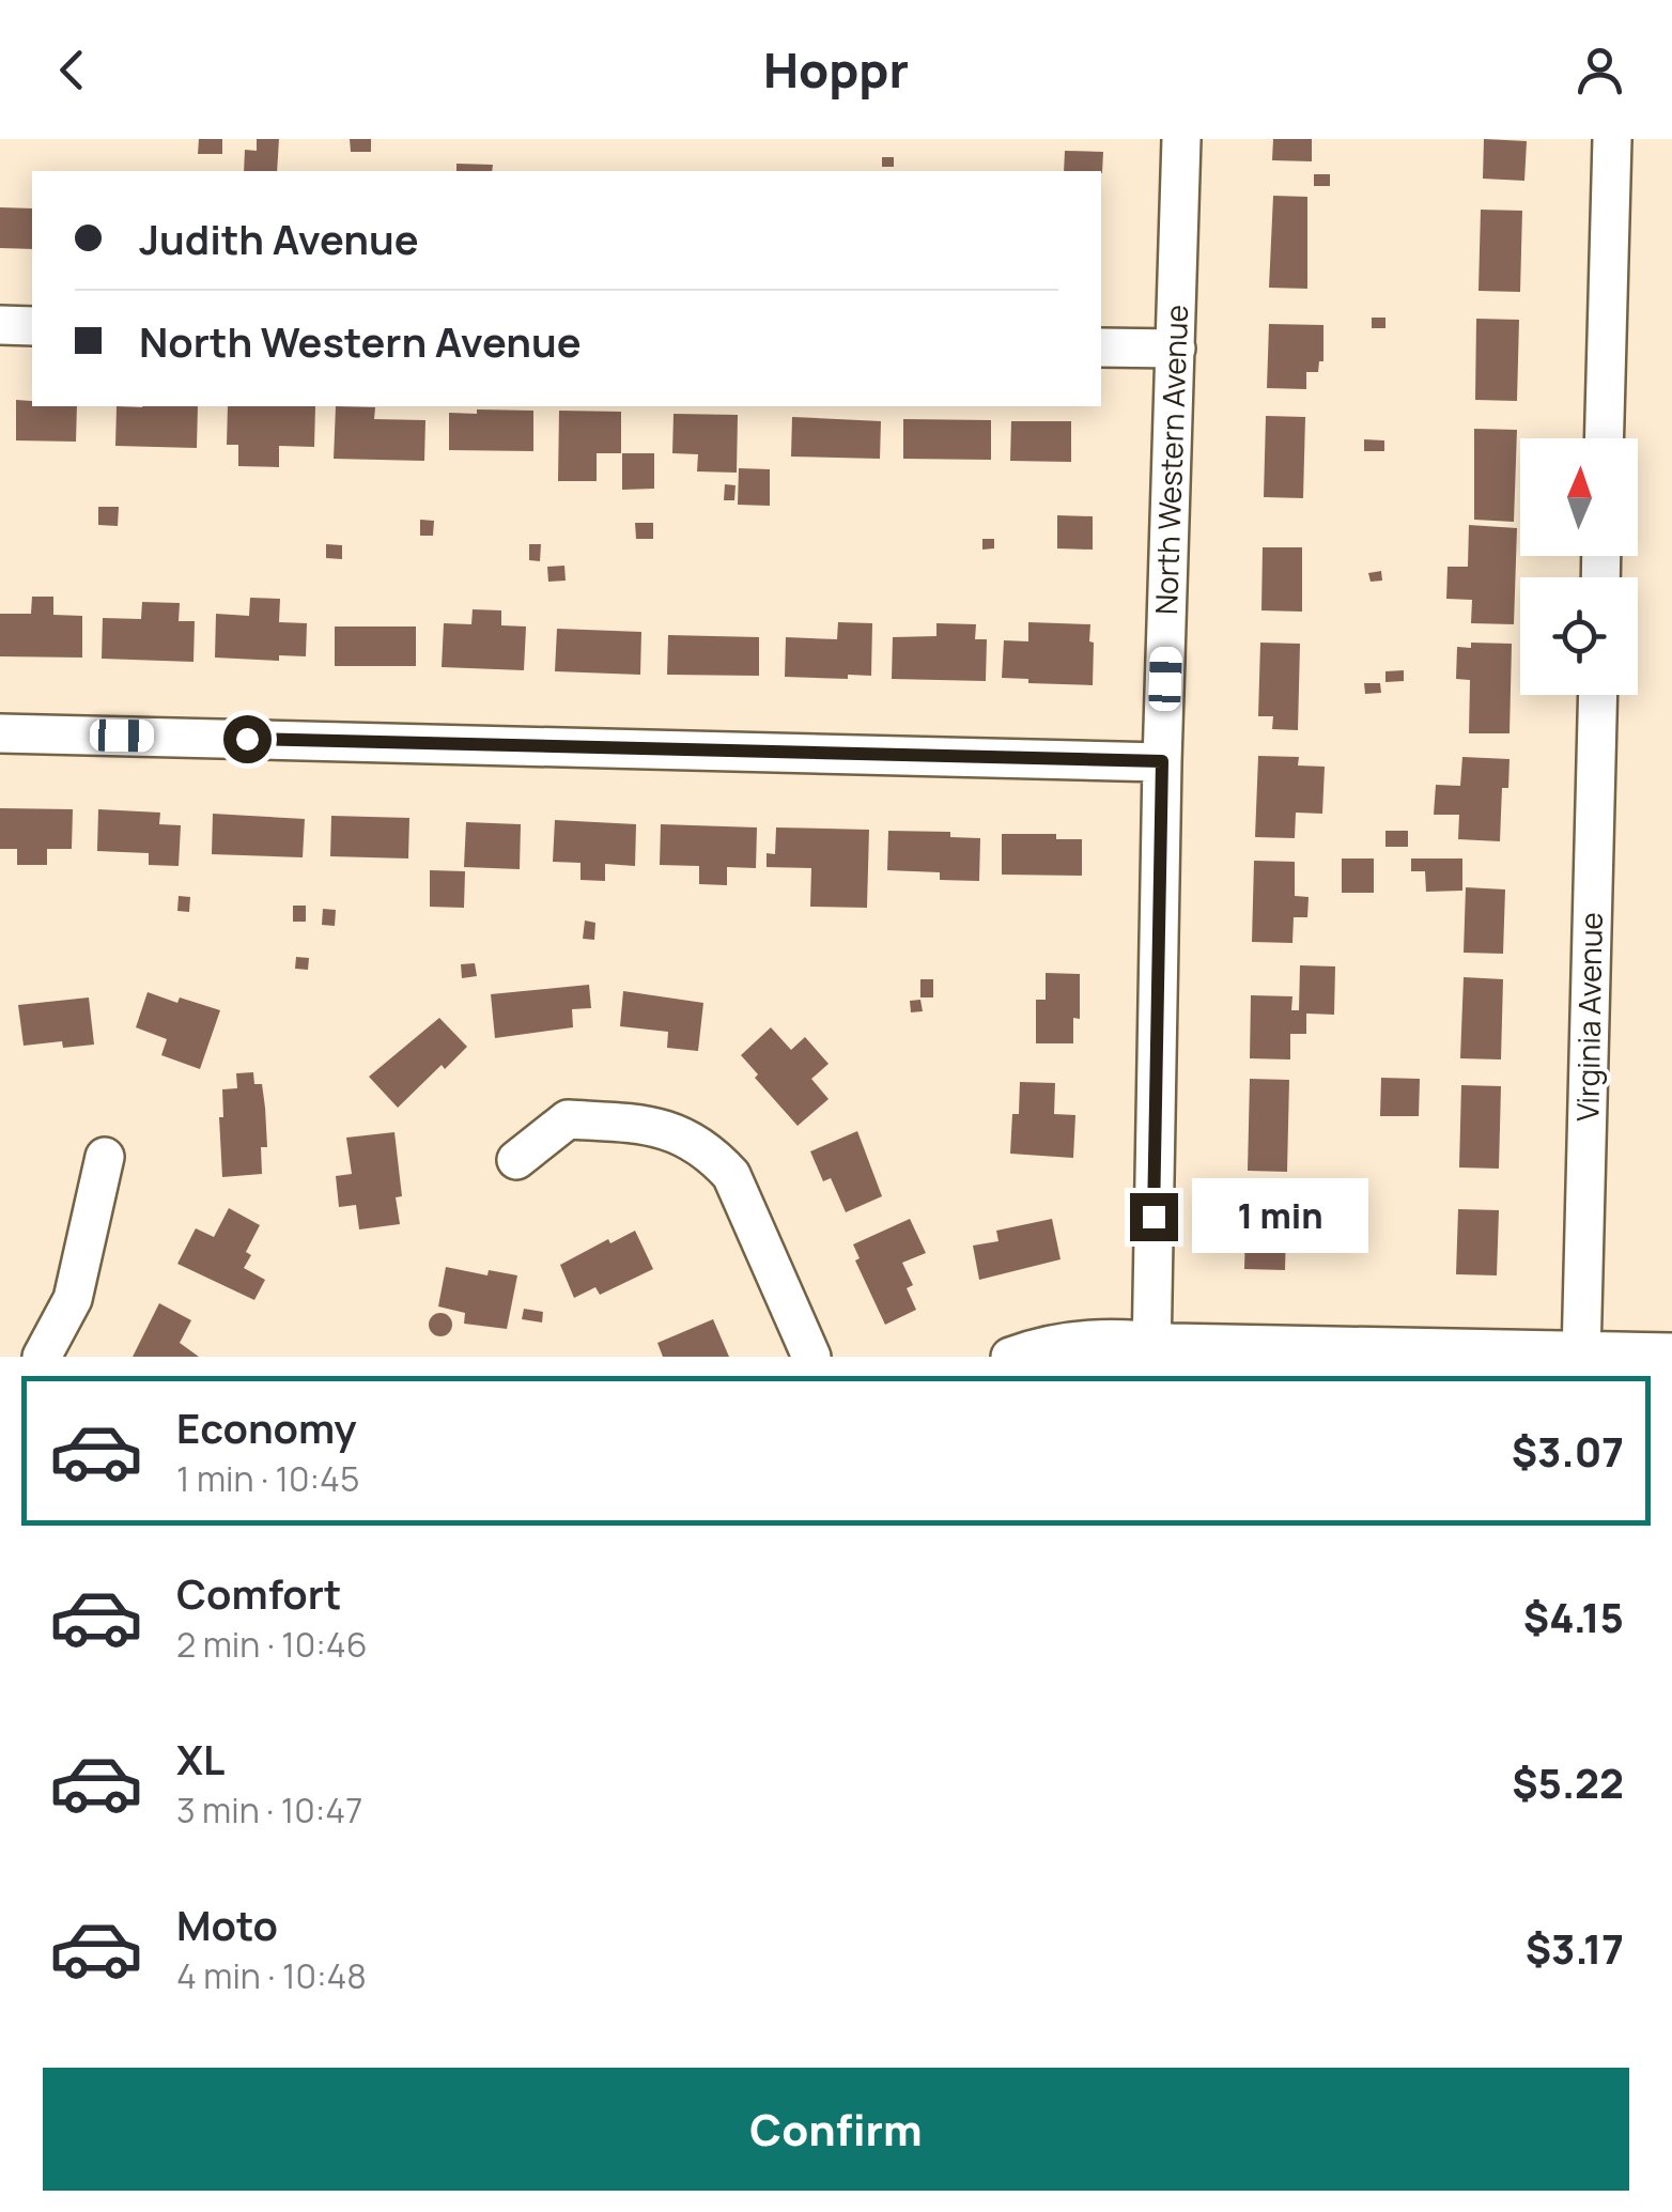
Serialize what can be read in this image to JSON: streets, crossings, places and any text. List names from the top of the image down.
{
  "streets": {
    "street": ["North Western Avenue", "Virginia Avenue"]
  },
  "north": "top",
  "page": {
    "header": "Hoppr",
    "banner": ["Judith Avenue", "North Western Avenue"],
    "bubble": "1 min",
    "list": [
      {
        "name": "Economy",
        "note": "1 min · 10:45",
        "value": "$3.07"
      },
      {
        "name": "Comfort",
        "note": "2 min · 10:46",
        "value": "$4.15"
      },
      {
        "name": "XL",
        "note": "3 min · 10:47",
        "value": "$5.22"
      },
      {
        "name": "Moto",
        "note": "4 min · 10:48",
        "value": "$3.17"
      }
    ],
    "buttons": "Confirm"
  }
}
